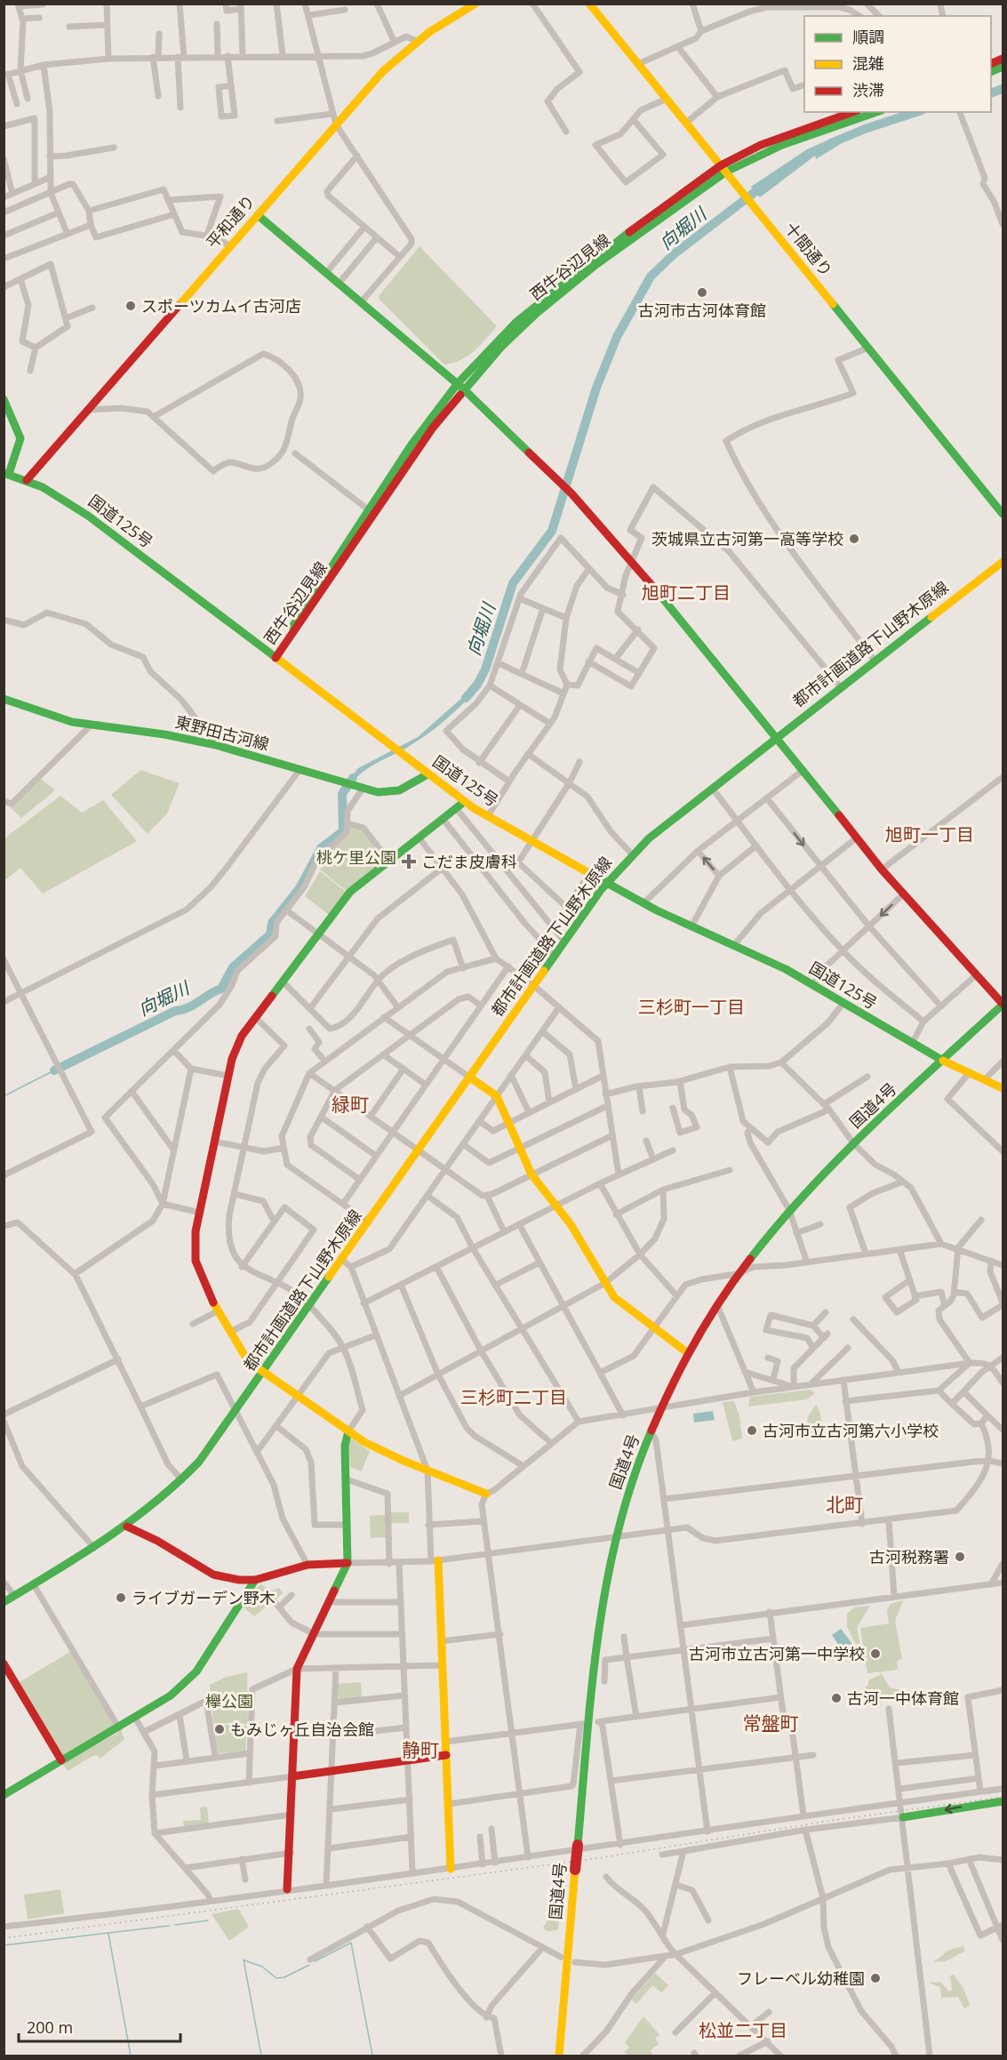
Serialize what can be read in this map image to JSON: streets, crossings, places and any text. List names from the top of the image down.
{
  "streets": {
    "main road": [
      "平和通り",
      "十間通り",
      "西牛谷辺見線",
      "国道125号",
      "都市計画道路下山野木原線",
      "東野田古河線",
      "国道4号"
    ]
  },
  "crossings": [
    ["平和通り", "国道125号"],
    ["十間通り", "西牛谷辺見線"],
    ["西牛谷辺見線", "国道125号"],
    ["国道125号", "都市計画道路下山野木原線"],
    ["国道125号", "東野田古河線"],
    ["国道125号", "国道4号"]
  ],
  "districts": [
    "旭町二丁目",
    "旭町一丁目",
    "三杉町一丁目",
    "緑町",
    "三杉町二丁目",
    "北町",
    "常盤町",
    "静町",
    "松並二丁目"
  ],
  "water": ["向堀川"],
  "parks": ["桃ケ里公園", "欅公園"],
  "places": {
    "other": [
      "古河市古河体育館",
      "スポーツカムイ古河店",
      "茨城県立古河第一高等学校",
      "古河市立古河第六小学校",
      "古河税務署",
      "ライブガーデン野木",
      "古河市立古河第一中学校",
      "古河一中体育館",
      "もみじヶ丘自治会館",
      "フレーベル幼稚園"
    ],
    "health": ["こだま皮膚科"]
  },
  "legend": ["順調", "混雑", "渋滞"],
  "scale_bar": "200 m"
}
